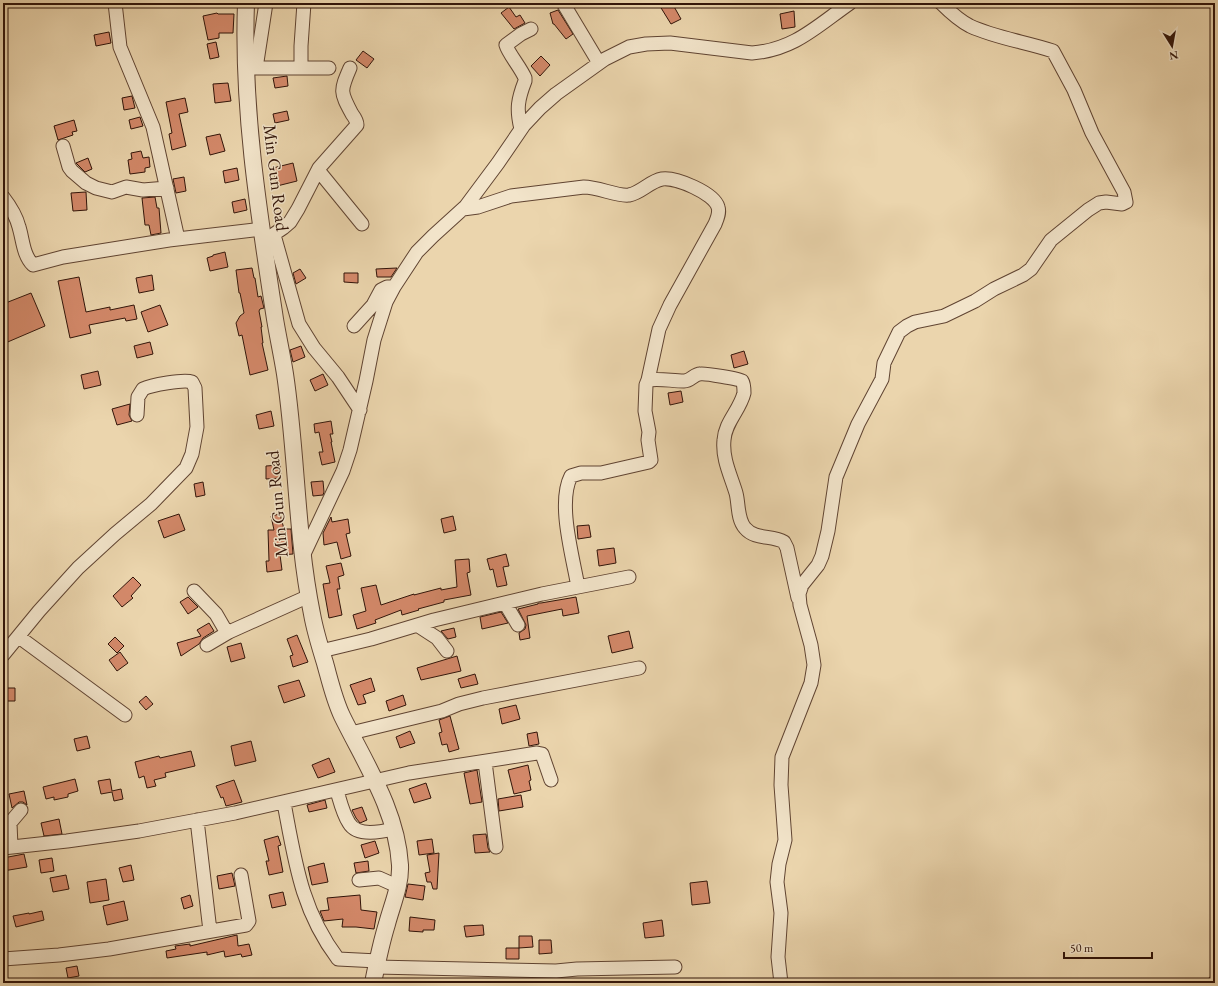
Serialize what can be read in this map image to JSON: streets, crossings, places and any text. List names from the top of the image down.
{
  "streets": {
    "street": ["Min Gun Road"]
  },
  "scale_bar": "50 m",
  "north": "bottom"
}
